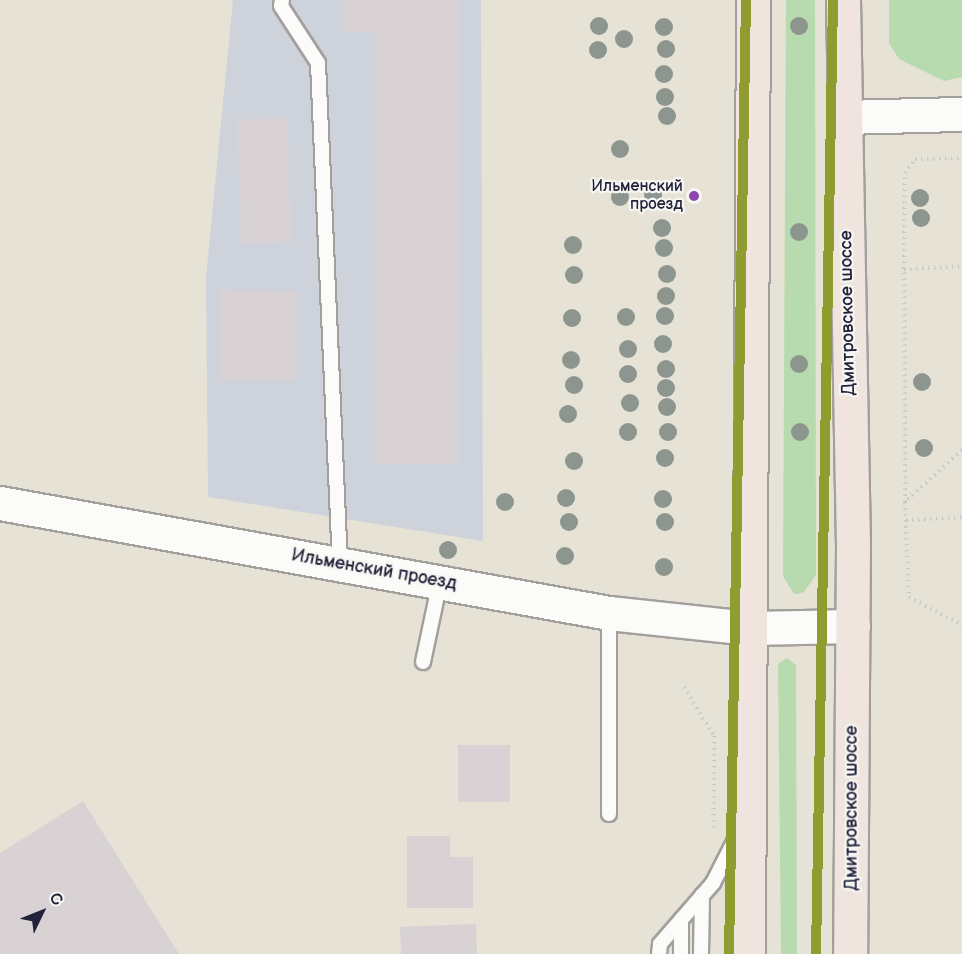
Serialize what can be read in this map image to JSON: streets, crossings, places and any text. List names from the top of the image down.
{
  "streets": {
    "main road": ["Дмитровское шоссе"],
    "street": ["Ильменский проезд"]
  },
  "places": ["Ильменский проезд"],
  "north": "top right"
}
